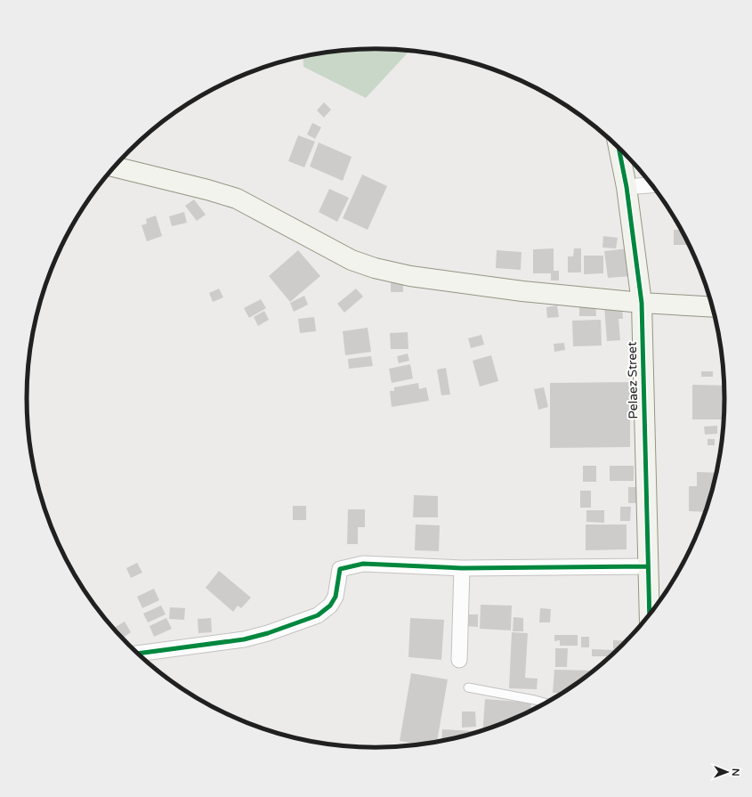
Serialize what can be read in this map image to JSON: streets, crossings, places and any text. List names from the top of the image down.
{
  "streets": {
    "main road": ["Pelaez Street"]
  },
  "north": "right"
}
